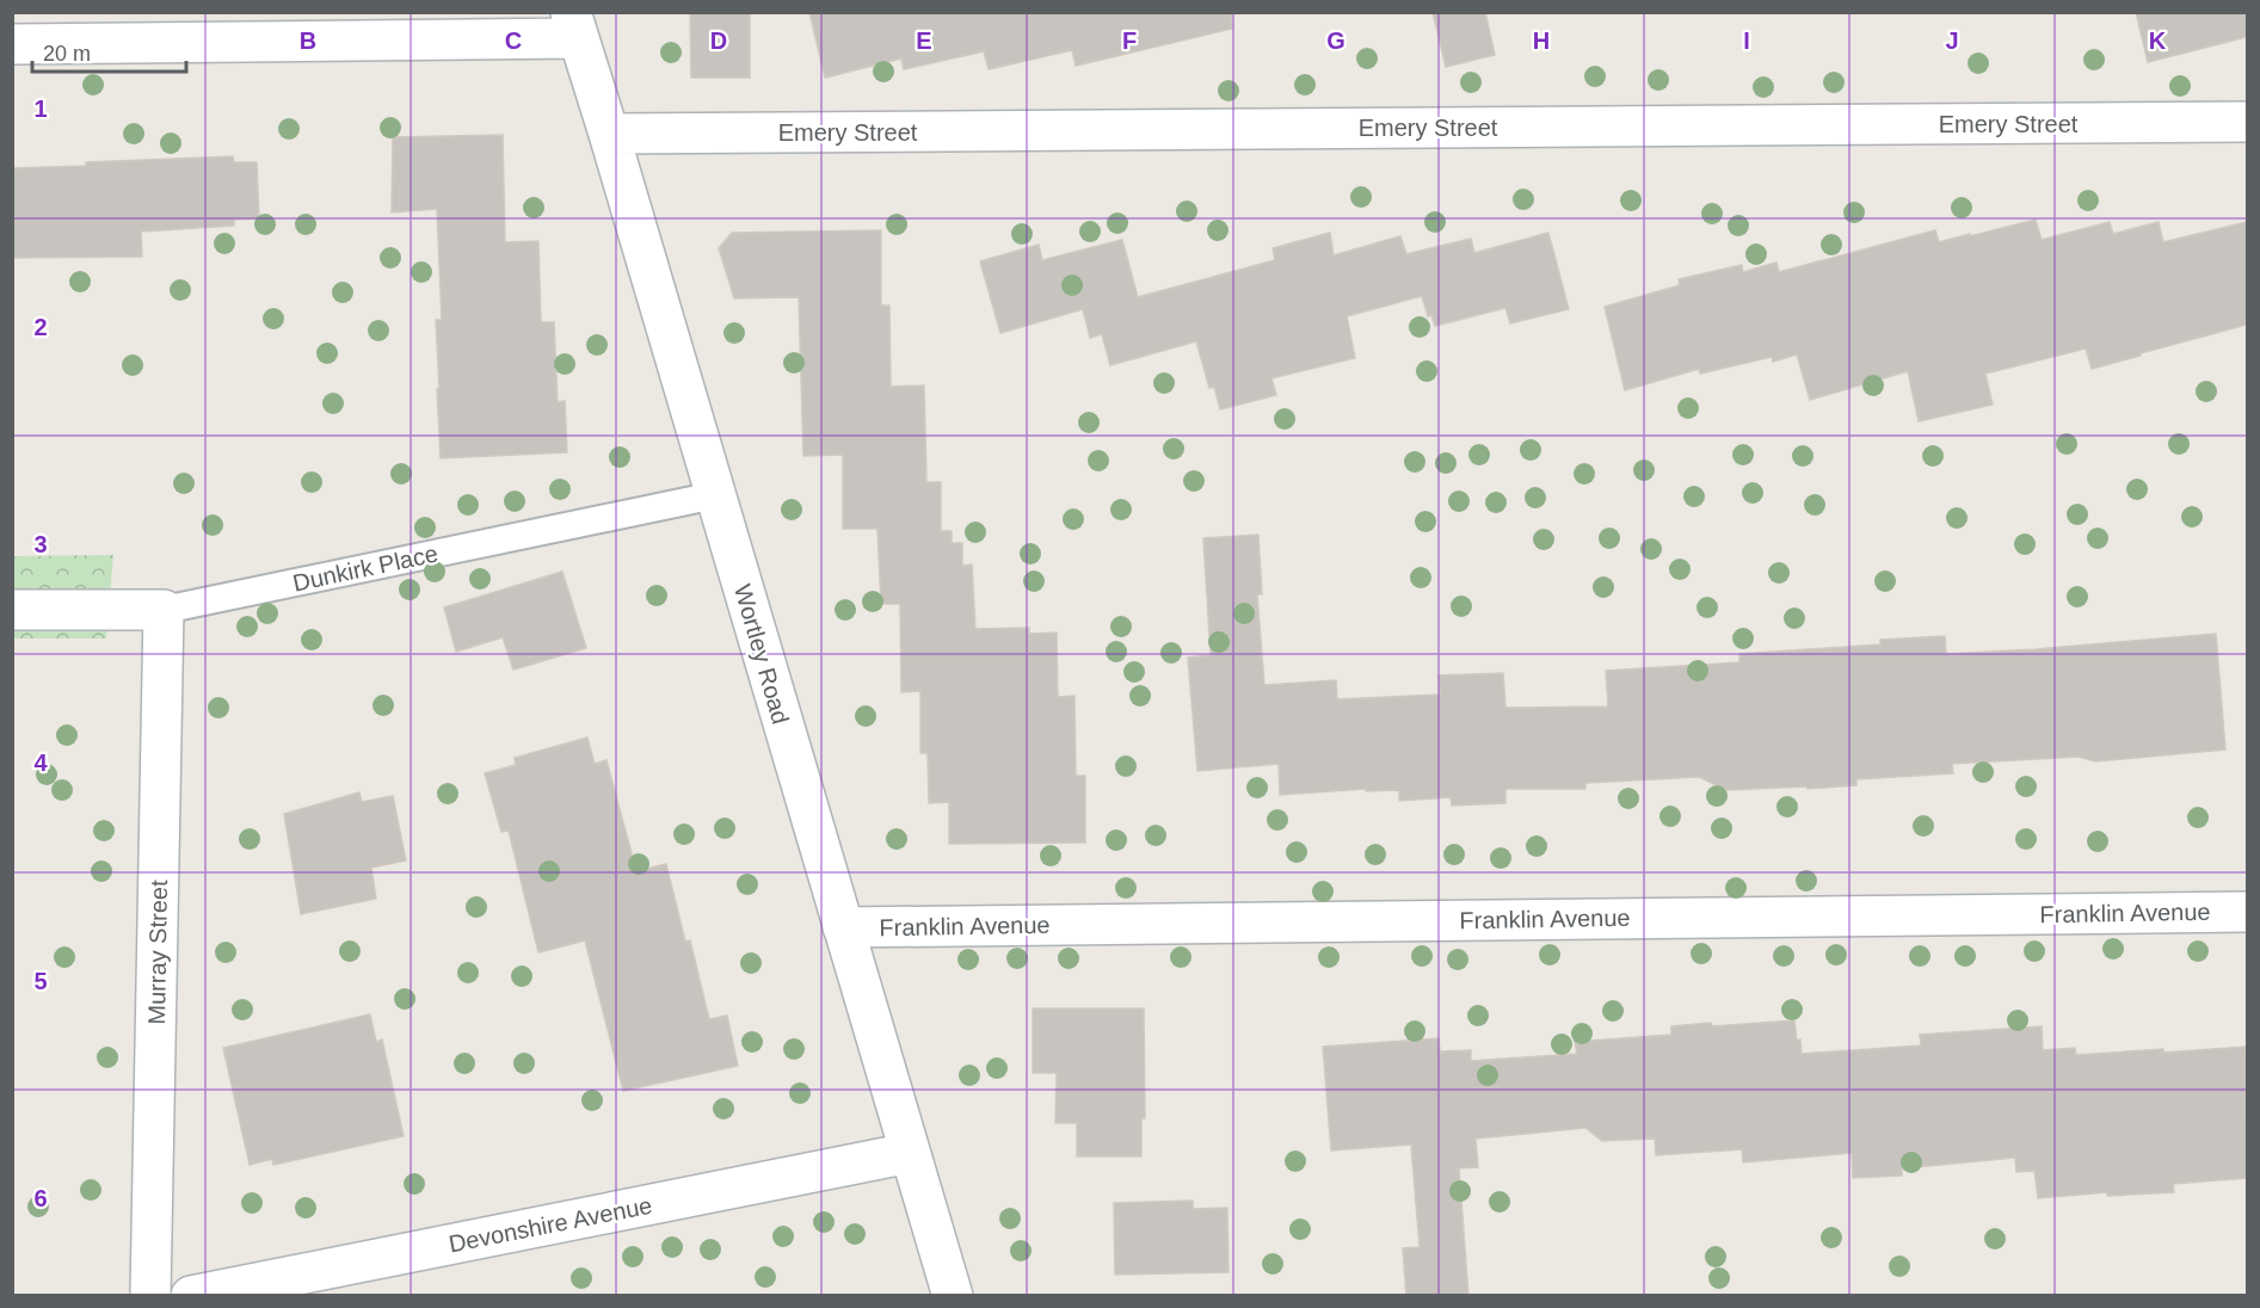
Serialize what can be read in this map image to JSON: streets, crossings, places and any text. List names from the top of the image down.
{
  "streets": {
    "street": [
      "Emery Street",
      "Dunkirk Place",
      "Wortley Road",
      "Franklin Avenue",
      "Murray Street",
      "Devonshire Avenue"
    ]
  },
  "crossings": [
    ["Emery Street", "Wortley Road"],
    ["Dunkirk Place", "Wortley Road"],
    ["Dunkirk Place", "Murray Street"],
    ["Wortley Road", "Franklin Avenue"],
    ["Wortley Road", "Devonshire Avenue"]
  ],
  "scale_bar": "20 m",
  "grid": {
    "columns": [
      "B",
      "C",
      "D",
      "E",
      "F",
      "G",
      "H",
      "I",
      "J",
      "K"
    ],
    "rows": [
      "1",
      "2",
      "3",
      "4",
      "5",
      "6"
    ]
  }
}
